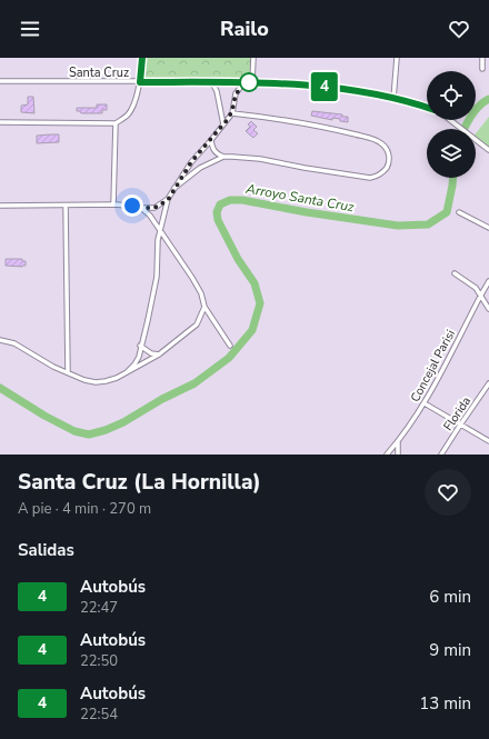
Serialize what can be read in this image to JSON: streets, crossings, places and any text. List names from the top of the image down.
{
  "streets": {
    "street": ["Santa Cruz", "Concejal Parisi", "Florida"]
  },
  "water": ["Arroyo Santa Cruz"],
  "lines": ["bus line 4"],
  "page": {
    "header": "Railo",
    "on_map": "4",
    "heading": [
      ["Santa Cruz (La Hornilla)", "A pie · 4 min · 270 m"],
      "Salidas"
    ],
    "list": [
      {
        "mark": "4",
        "name": "Autobús",
        "note": "22:47",
        "value": "6 min"
      },
      {
        "mark": "4",
        "name": "Autobús",
        "note": "22:50",
        "value": "9 min"
      },
      {
        "mark": "4",
        "name": "Autobús",
        "note": "22:54",
        "value": "13 min"
      }
    ]
  }
}
